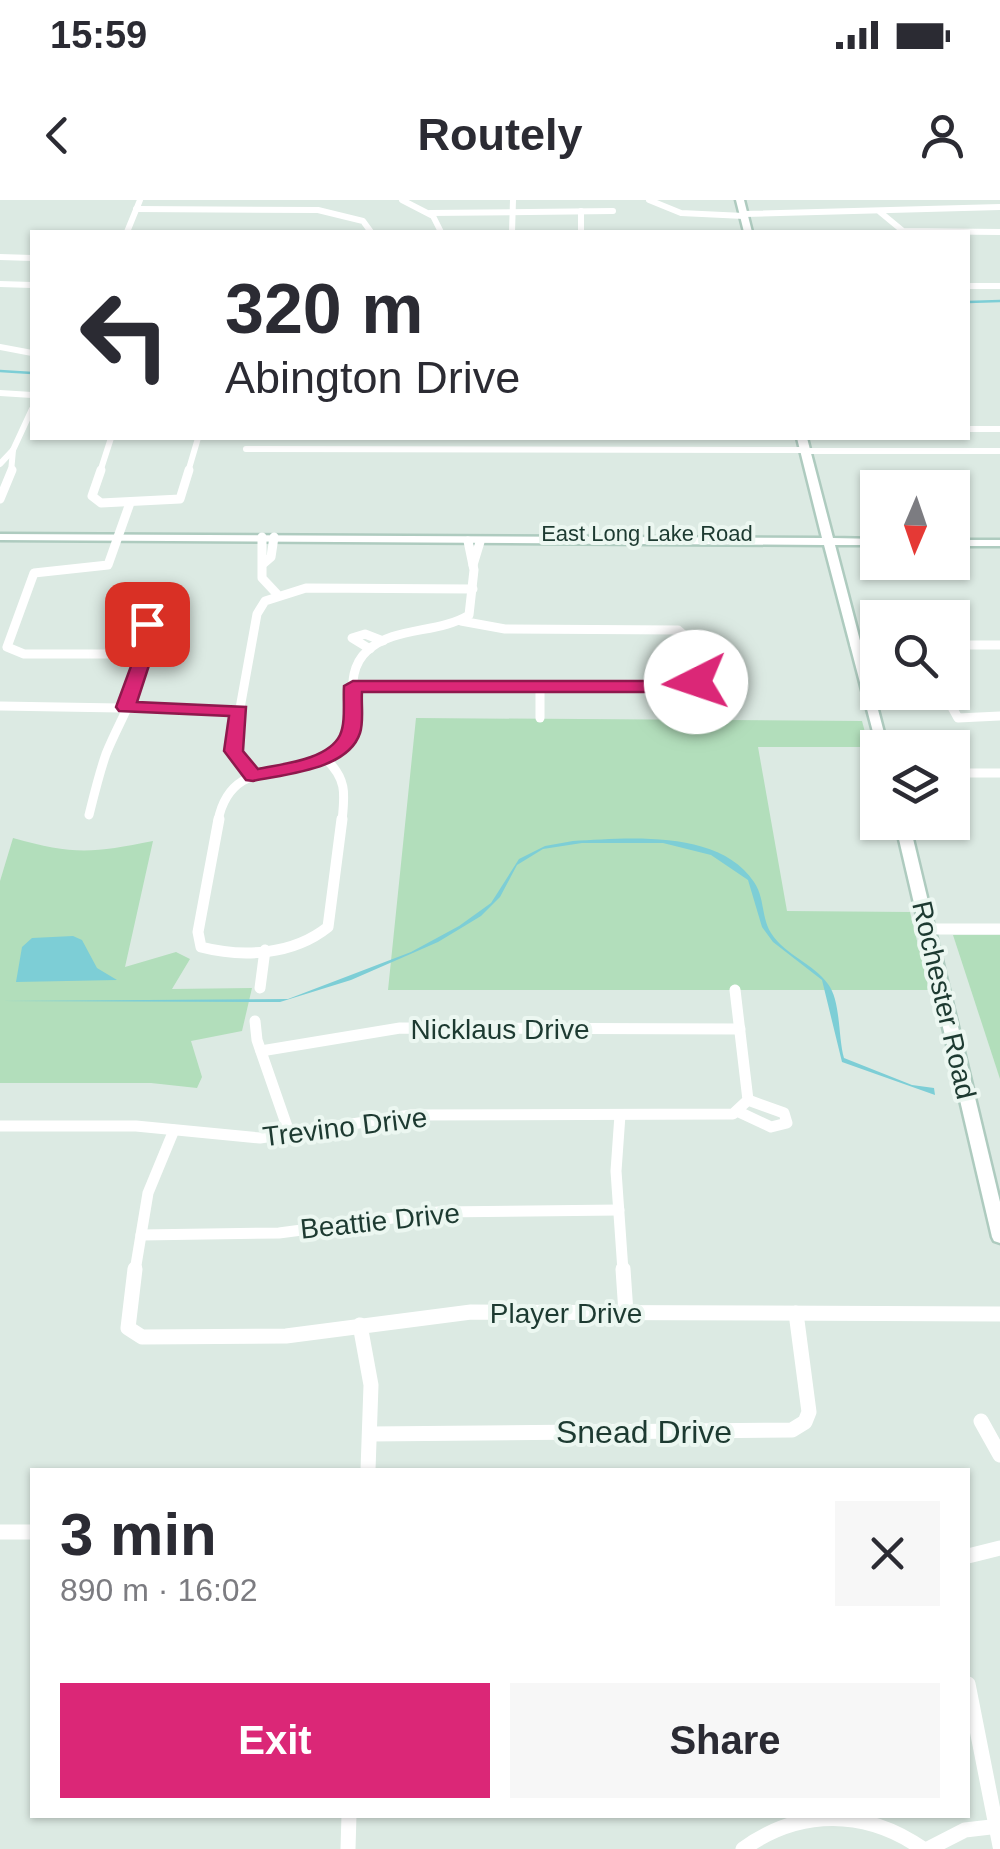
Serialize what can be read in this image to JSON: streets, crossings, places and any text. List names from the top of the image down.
{
  "streets": {
    "main road": ["East Long Lake Road", "Rochester Road"],
    "street": [
      "Nicklaus Drive",
      "Trevino Drive",
      "Beattie Drive",
      "Player Drive",
      "Snead Drive"
    ]
  },
  "crossings": [
    ["Nicklaus Drive", "Trevino Drive"],
    ["Beattie Drive", "Player Drive"],
    ["Player Drive", "Snead Drive"]
  ],
  "north": "bottom",
  "page": {
    "status": "15:59",
    "header": "Routely",
    "turn": ["320 m", "Abington Drive"],
    "heading": ["3 min", "890 m · 16:02"],
    "buttons": ["Exit", "Share"]
  }
}
